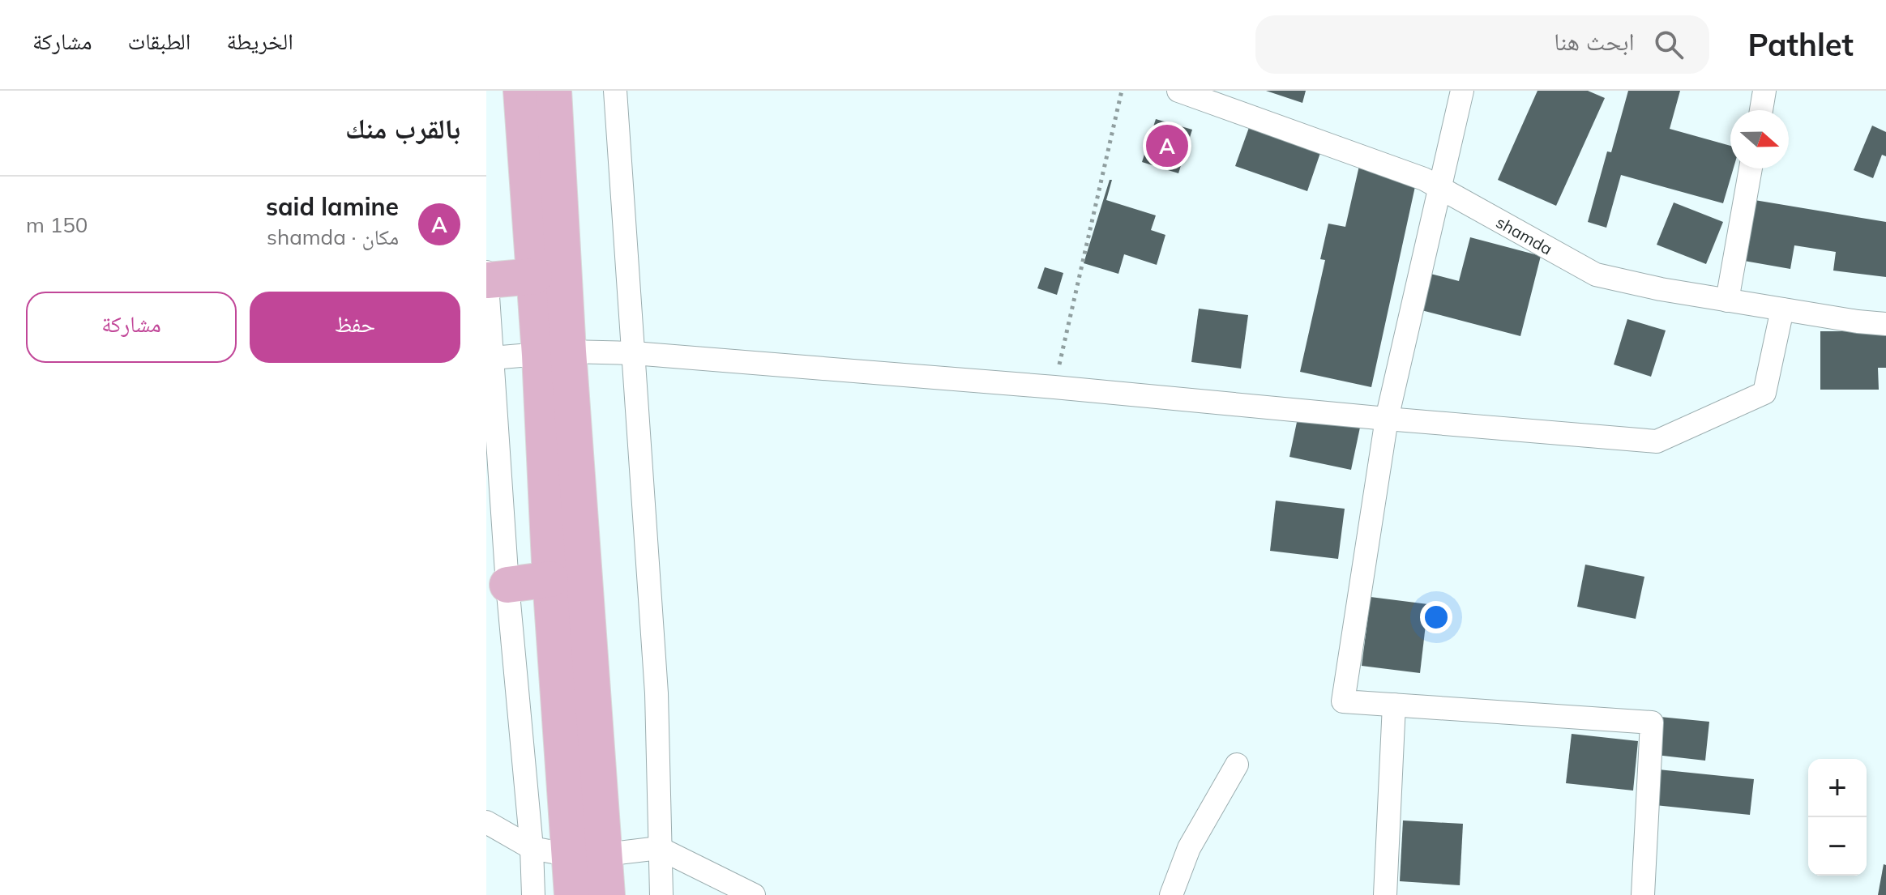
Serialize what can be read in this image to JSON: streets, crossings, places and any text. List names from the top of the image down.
{
  "streets": {
    "street": ["shamda"]
  },
  "north": "right",
  "page": {
    "header": "Pathlet",
    "search": "ابحث هنا",
    "nav": ["الخريطة", "الطبقات", "مشاركة"],
    "heading": "بالقرب منك",
    "pins": "A",
    "list": [
      {
        "mark": "A",
        "name": "said lamine",
        "note": "مكان · shamda",
        "value": "150 m"
      }
    ],
    "buttons": ["حفظ", "مشاركة"],
    "map_buttons": ["+", "−"]
  }
}
